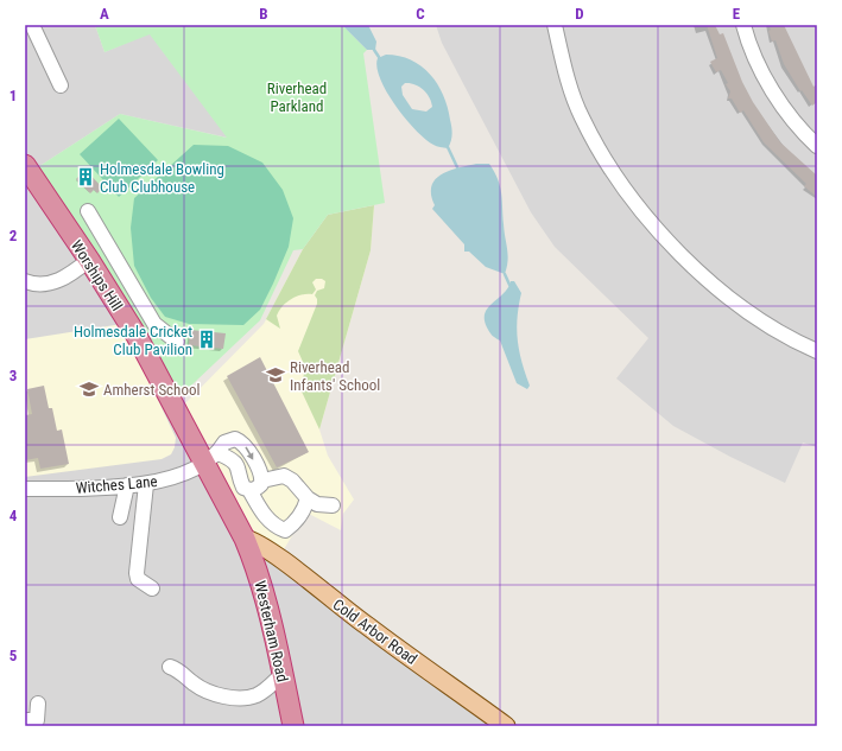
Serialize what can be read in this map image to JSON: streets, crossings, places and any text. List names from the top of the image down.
{
  "streets": {
    "highway": ["Worships Hill", "Westerham Road"],
    "main road": ["Cold Arbor Road"],
    "street": ["Witches Lane"]
  },
  "crossings": [
    ["Worships Hill", "Witches Lane"],
    ["Worships Hill", "Westerham Road"],
    ["Worships Hill", "Cold Arbor Road"],
    ["Westerham Road", "Cold Arbor Road"]
  ],
  "parks": ["Riverhead Parkland"],
  "places": {
    "building": ["Holmesdale Bowling Club Clubhouse", "Holmesdale Cricket Club Pavilion"],
    "school or university": ["Riverhead Infants' School", "Amherst School"]
  },
  "grid": {
    "columns": [
      "A",
      "B",
      "C",
      "D",
      "E"
    ],
    "rows": [
      "1",
      "2",
      "3",
      "4",
      "5"
    ]
  }
}
